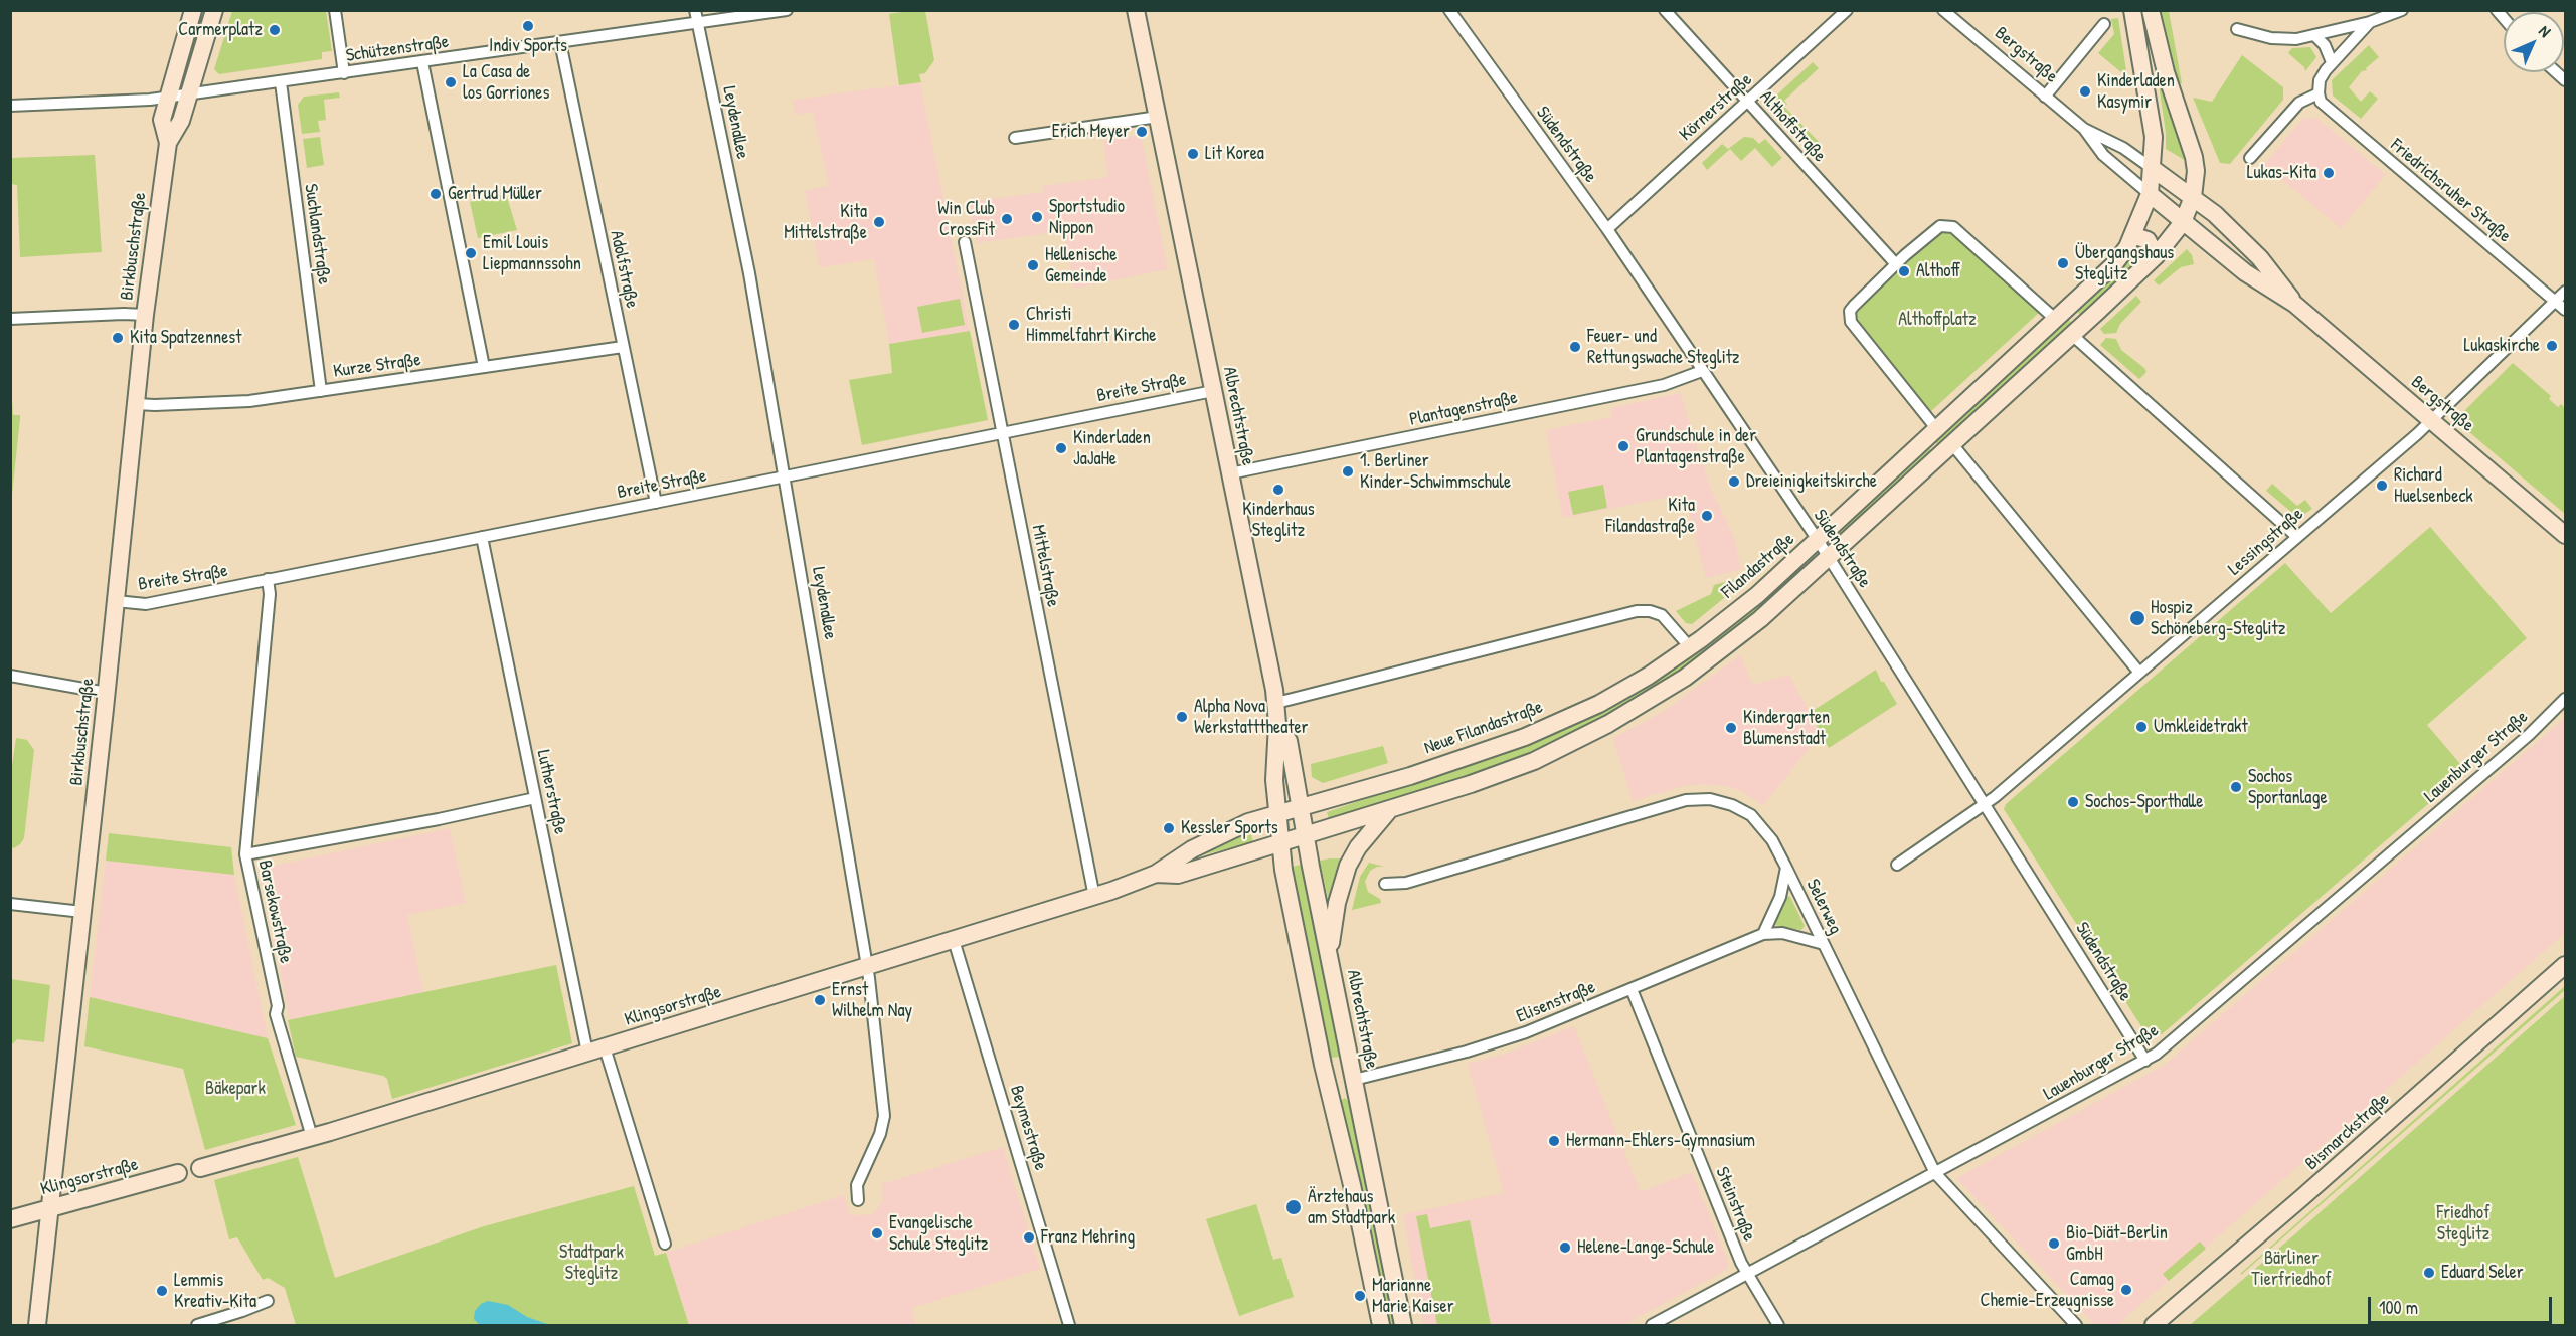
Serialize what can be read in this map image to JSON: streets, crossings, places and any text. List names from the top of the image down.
{
  "streets": {
    "main road": [
      "Bergstraße",
      "Birkbuschstraße",
      "Albrechtstraße",
      "Filandastraße",
      "Neue Filandastraße",
      "Klingsorstraße",
      "Bismarckstraße"
    ],
    "street": [
      "Schützenstraße",
      "Körnerstraße",
      "Leydenallee",
      "Althoffstraße",
      "Südendstraße",
      "Friedrichsruher Straße",
      "Suchlandstraße",
      "Adolfstraße",
      "Kurze Straße",
      "Breite Straße",
      "Plantagenstraße",
      "Lessingstraße",
      "Mittelstraße",
      "Lauenburger Straße",
      "Lutherstraße",
      "Selerweg",
      "Barsekowstraße",
      "Elisenstraße",
      "Beymestraße",
      "Steinstraße"
    ]
  },
  "crossings": [
    ["Schützenstraße", "Leydenallee"],
    ["Schützenstraße", "Suchlandstraße"],
    ["Schützenstraße", "Birkbuschstraße"],
    ["Schützenstraße", "Adolfstraße"],
    ["Bergstraße", "Lessingstraße"],
    ["Bergstraße", "Filandastraße"],
    ["Körnerstraße", "Althoffstraße"],
    ["Körnerstraße", "Südendstraße"],
    ["Leydenallee", "Breite Straße"],
    ["Leydenallee", "Klingsorstraße"],
    ["Südendstraße", "Plantagenstraße"],
    ["Südendstraße", "Lessingstraße"],
    ["Südendstraße", "Filandastraße"],
    ["Südendstraße", "Lauenburger Straße"],
    ["Friedrichsruher Straße", "Lessingstraße"],
    ["Suchlandstraße", "Kurze Straße"],
    ["Birkbuschstraße", "Kurze Straße"],
    ["Birkbuschstraße", "Breite Straße"],
    ["Birkbuschstraße", "Klingsorstraße"],
    ["Adolfstraße", "Kurze Straße"],
    ["Adolfstraße", "Breite Straße"],
    ["Breite Straße", "Albrechtstraße"],
    ["Breite Straße", "Mittelstraße"],
    ["Breite Straße", "Lutherstraße"],
    ["Breite Straße", "Barsekowstraße"],
    ["Plantagenstraße", "Albrechtstraße"],
    ["Albrechtstraße", "Neue Filandastraße"],
    ["Albrechtstraße", "Elisenstraße"],
    ["Albrechtstraße", "Klingsorstraße"],
    ["Mittelstraße", "Klingsorstraße"],
    ["Filandastraße", "Neue Filandastraße"],
    ["Neue Filandastraße", "Klingsorstraße"],
    ["Lauenburger Straße", "Selerweg"],
    ["Lauenburger Straße", "Steinstraße"],
    ["Lutherstraße", "Klingsorstraße"],
    ["Selerweg", "Elisenstraße"],
    ["Barsekowstraße", "Klingsorstraße"],
    ["Elisenstraße", "Steinstraße"],
    ["Klingsorstraße", "Beymestraße"]
  ],
  "parks": [
    "Althoffplatz",
    "Bäkepark",
    "Friedhof Steglitz",
    "Stadtpark Steglitz",
    "Bärliner Tierfriedhof"
  ],
  "places": [
    "Indiv Sports",
    "Carmerplatz",
    "La Casa de los Gorriones",
    "Kinderladen Kasymir",
    "Erich Meyer",
    "Lit Korea",
    "Lukas-Kita",
    "Gertrud Müller",
    "Sportstudio Nippon",
    "Win Club CrossFit",
    "Kita Mittelstraße",
    "Emil Louis Liepmannssohn",
    "Übergangshaus Steglitz",
    "Hellenische Gemeinde",
    "Althoff",
    "Christi Himmelfahrt Kirche",
    "Kita Spatzennest",
    "Lukaskirche",
    "Feuer- und Rettungswache Steglitz",
    "Grundschule in der Plantagenstraße",
    "Kinderladen JaJaHe",
    "1. Berliner Kinder-Schwimmschule",
    "Dreieinigkeitskirche",
    "Richard Huelsenbeck",
    "Kinderhaus Steglitz",
    "Kita Filandastraße",
    "Hospiz Schöneberg-Steglitz",
    "Alpha Nova Werkstatttheater",
    "Umkleidetrakt",
    "Kindergarten Blumenstadt",
    "Sochos Sportanlage",
    "Sochos-Sporthalle",
    "Kessler Sports",
    "Ernst Wilhelm Nay",
    "Hermann-Ehlers-Gymnasium",
    "Ärztehaus am Stadtpark",
    "Evangelische Schule Steglitz",
    "Franz Mehring",
    "Bio-Diät-Berlin GmbH",
    "Helene-Lange-Schule",
    "Eduard Seler",
    "Camag Chemie-Erzeugnisse",
    "Lemmis Kreativ-Kita",
    "Marianne Marie Kaiser"
  ],
  "scale_bar": "100 m",
  "north": "top right"
}
